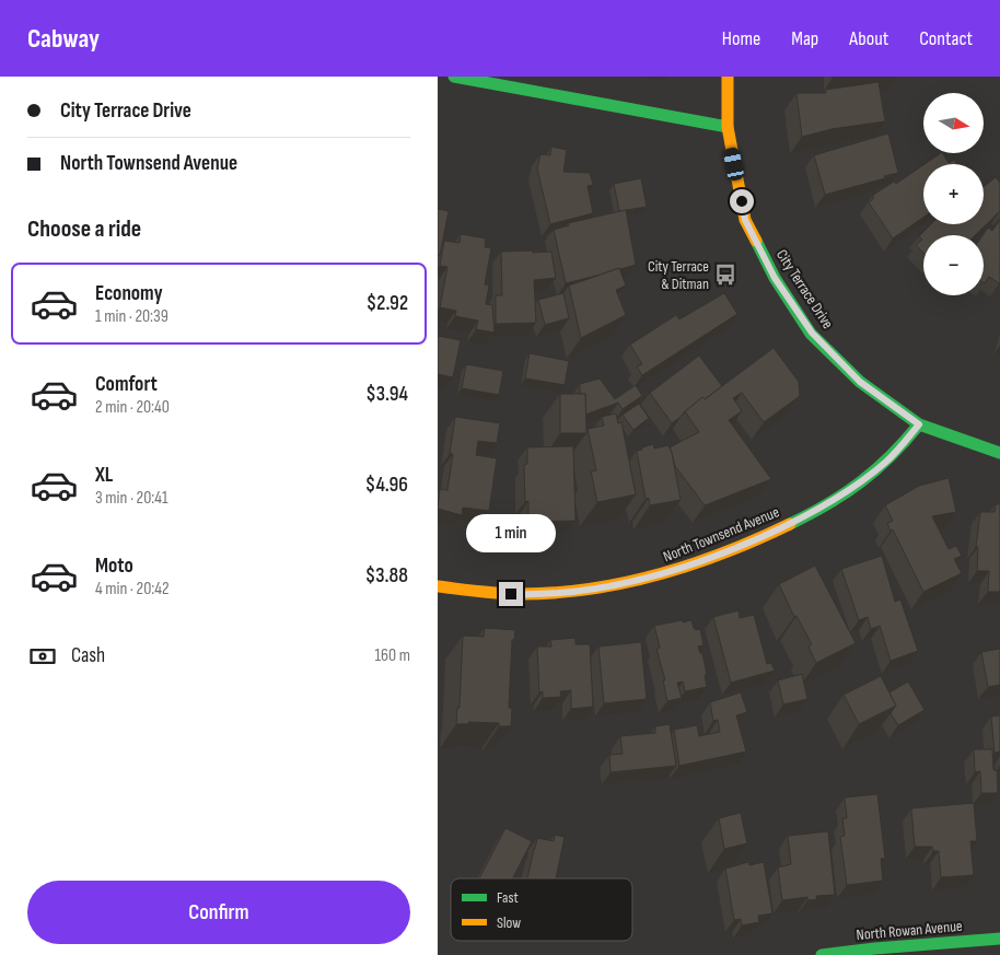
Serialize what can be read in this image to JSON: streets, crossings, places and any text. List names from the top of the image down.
{
  "streets": {
    "street": ["City Terrace Drive", "North Townsend Avenue", "North Rowan Avenue"]
  },
  "crossings": [
    ["City Terrace Drive", "North Townsend Avenue"]
  ],
  "places": {
    "bus stop": ["City Terrace & Ditman"]
  },
  "legend": ["Fast", "Slow"],
  "north": "right",
  "page": {
    "header": "Cabway",
    "nav": [
      "Home",
      "Map",
      "About",
      "Contact"
    ],
    "banner": ["City Terrace Drive", "North Townsend Avenue"],
    "map_buttons": ["+", "−"],
    "heading": "Choose a ride",
    "list": [
      {
        "name": "Economy",
        "note": "1 min · 20:39",
        "value": "$2.92"
      },
      {
        "name": "Comfort",
        "note": "2 min · 20:40",
        "value": "$3.94"
      },
      {
        "name": "XL",
        "note": "3 min · 20:41",
        "value": "$4.96"
      },
      {
        "name": "Moto",
        "note": "4 min · 20:42",
        "value": "$3.88"
      }
    ],
    "bubble": "1 min",
    "pay": ["Cash", "160 m"],
    "buttons": "Confirm"
  }
}
